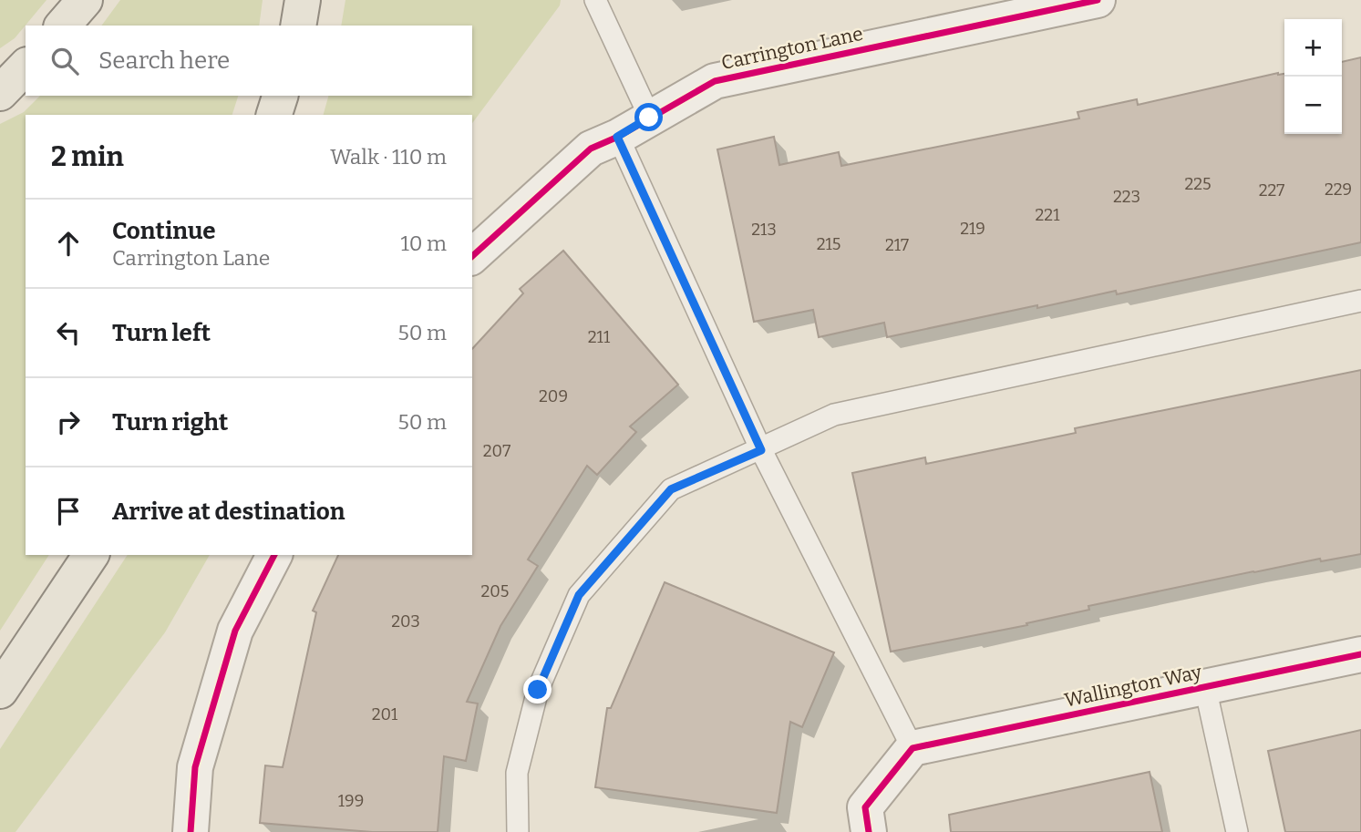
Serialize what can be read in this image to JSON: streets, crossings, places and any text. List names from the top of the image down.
{
  "streets": {
    "street": ["Carrington Lane", "Wallington Way"]
  },
  "house_numbers": [
    "225",
    "229",
    "227",
    "223",
    "221",
    "219",
    "213",
    "215",
    "217",
    "211",
    "209",
    "207",
    "205",
    "203",
    "201",
    "199"
  ],
  "page": {
    "map_buttons": ["+", "−"],
    "search": "Search here",
    "heading": ["2 min", "Walk · 110 m"],
    "list": [
      ["Continue", "Carrington Lane", "10 m"],
      ["Turn left", "50 m"],
      ["Turn right", "50 m"],
      "Arrive at destination"
    ]
  }
}
